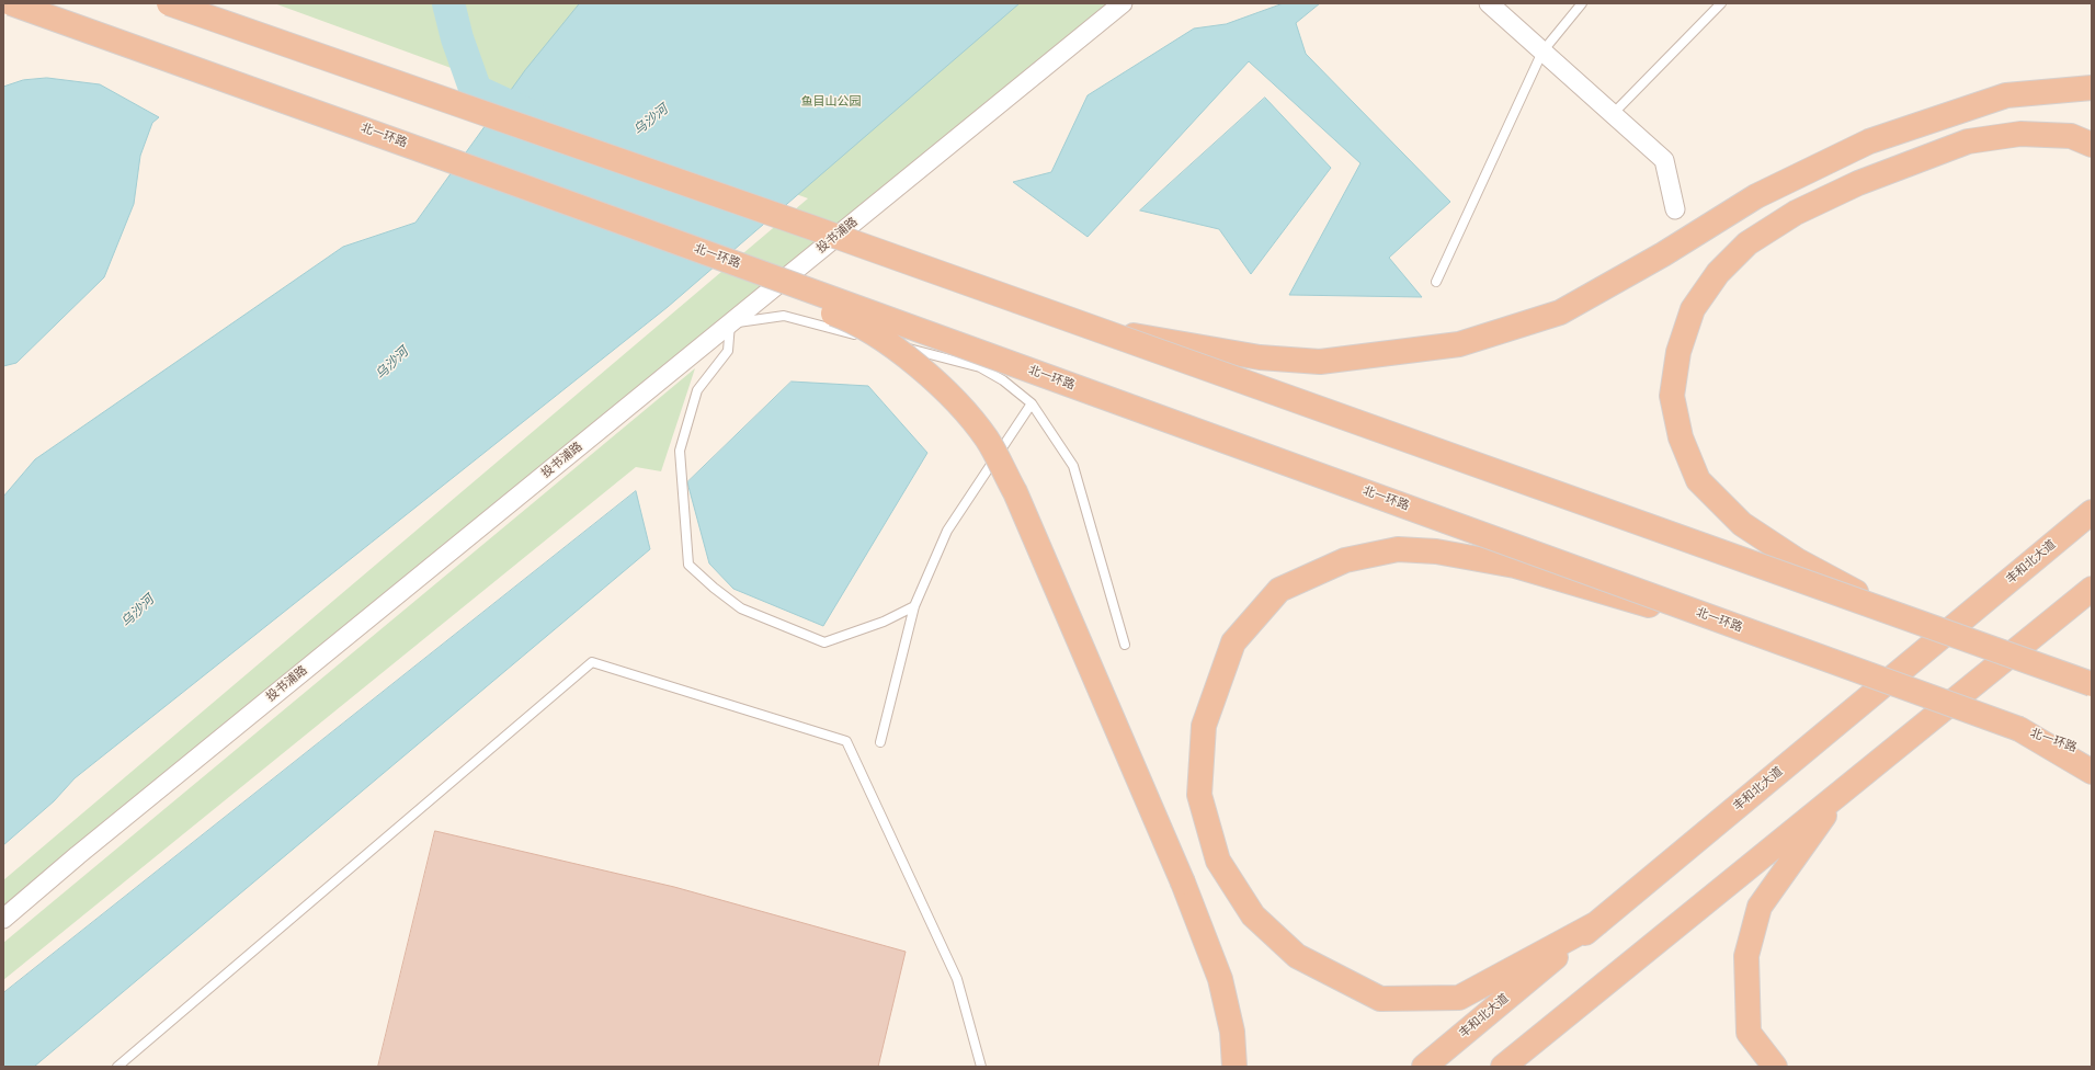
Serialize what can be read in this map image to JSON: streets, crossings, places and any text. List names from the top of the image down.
{
  "streets": {
    "highway": ["北一环路", "丰和北大道"],
    "street": ["投书浦路"]
  },
  "water": ["乌沙河"],
  "parks": ["鱼目山公园"]
}
